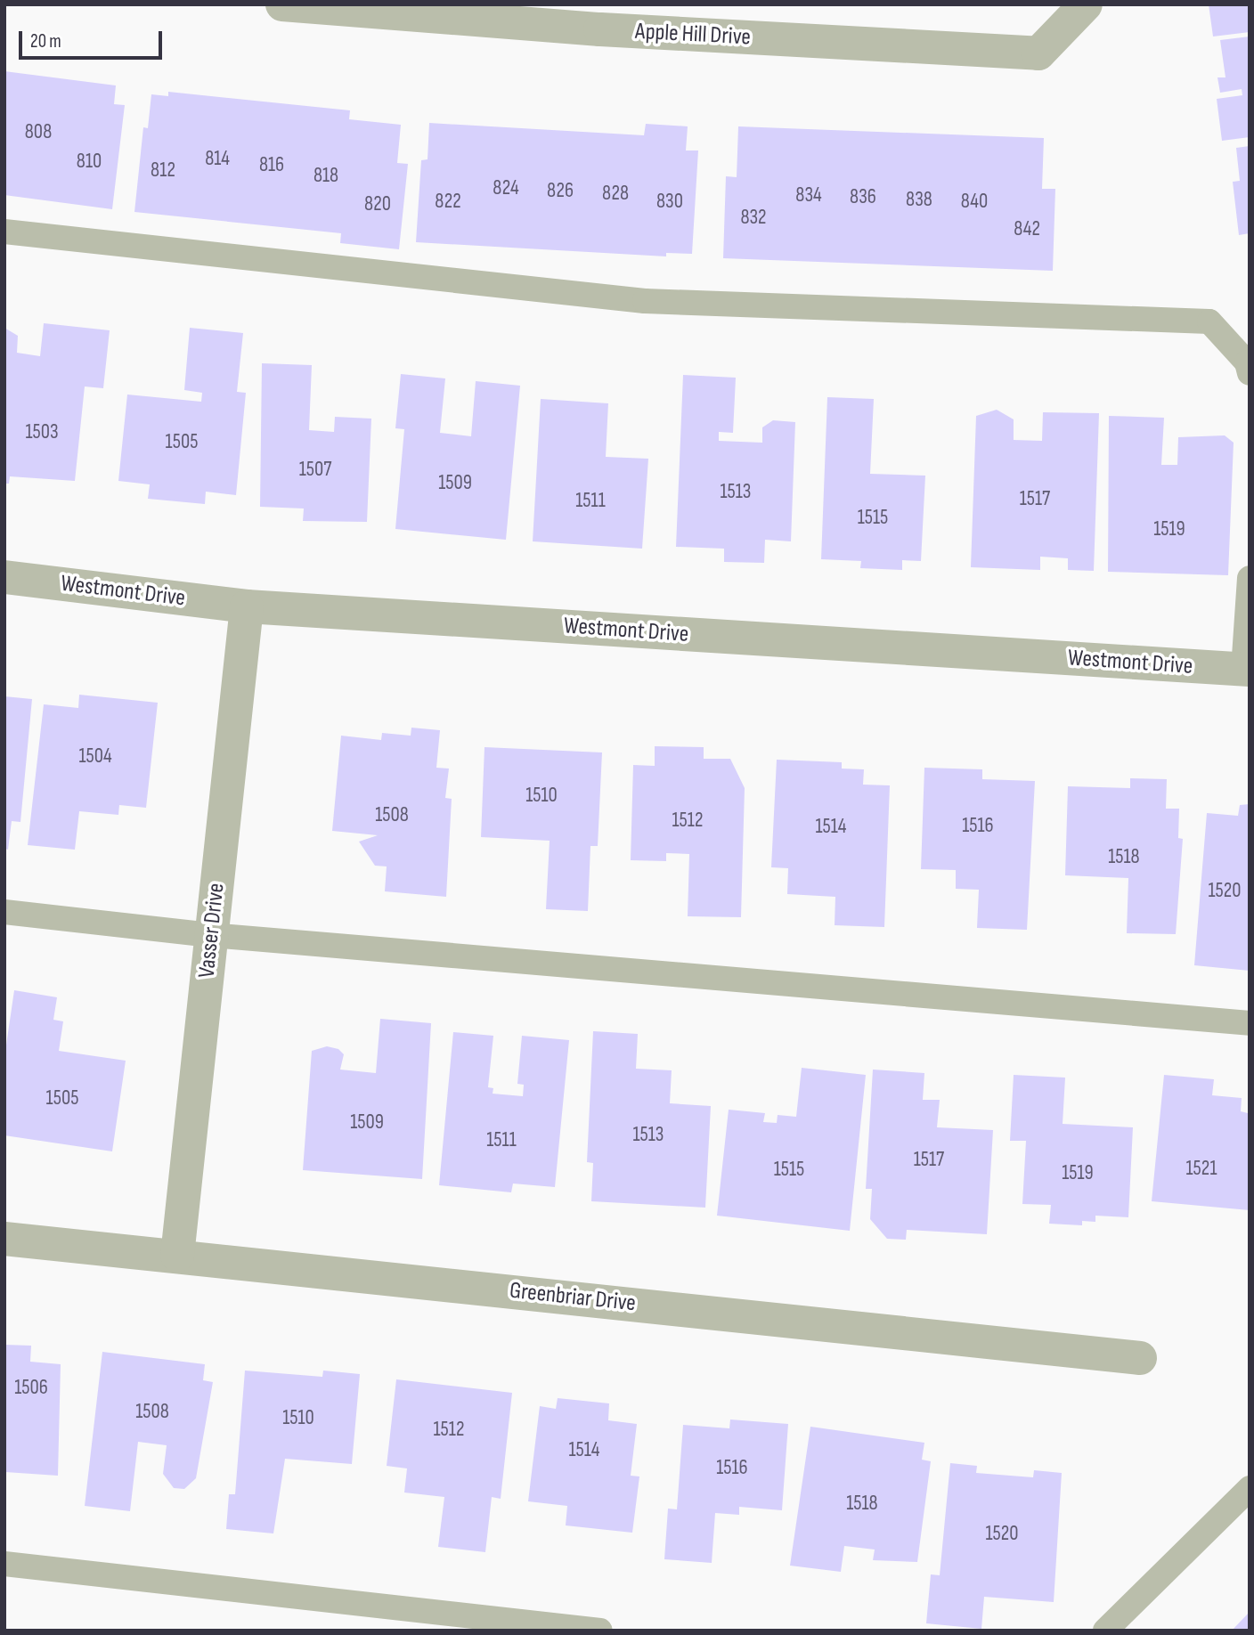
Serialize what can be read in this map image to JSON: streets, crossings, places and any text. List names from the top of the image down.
{
  "streets": {
    "street": [
      "Apple Hill Drive",
      "Westmont Drive",
      "Vasser Drive",
      "Greenbriar Drive"
    ]
  },
  "crossings": [
    ["Westmont Drive", "Vasser Drive"],
    ["Vasser Drive", "Greenbriar Drive"]
  ],
  "house_numbers": [
    "808",
    "814",
    "810",
    "816",
    "812",
    "818",
    "824",
    "826",
    "828",
    "834",
    "836",
    "838",
    "822",
    "830",
    "840",
    "820",
    "832",
    "842",
    "1503",
    "1505",
    "1507",
    "1509",
    "1513",
    "1517",
    "1511",
    "1515",
    "1519",
    "1504",
    "1510",
    "1508",
    "1512",
    "1516",
    "1514",
    "1518",
    "1520",
    "1505",
    "1509",
    "1513",
    "1511",
    "1517",
    "1521",
    "1515",
    "1519",
    "1506",
    "1508",
    "1510",
    "1512",
    "1514",
    "1516",
    "1518",
    "1520"
  ],
  "scale_bar": "20 m"
}
